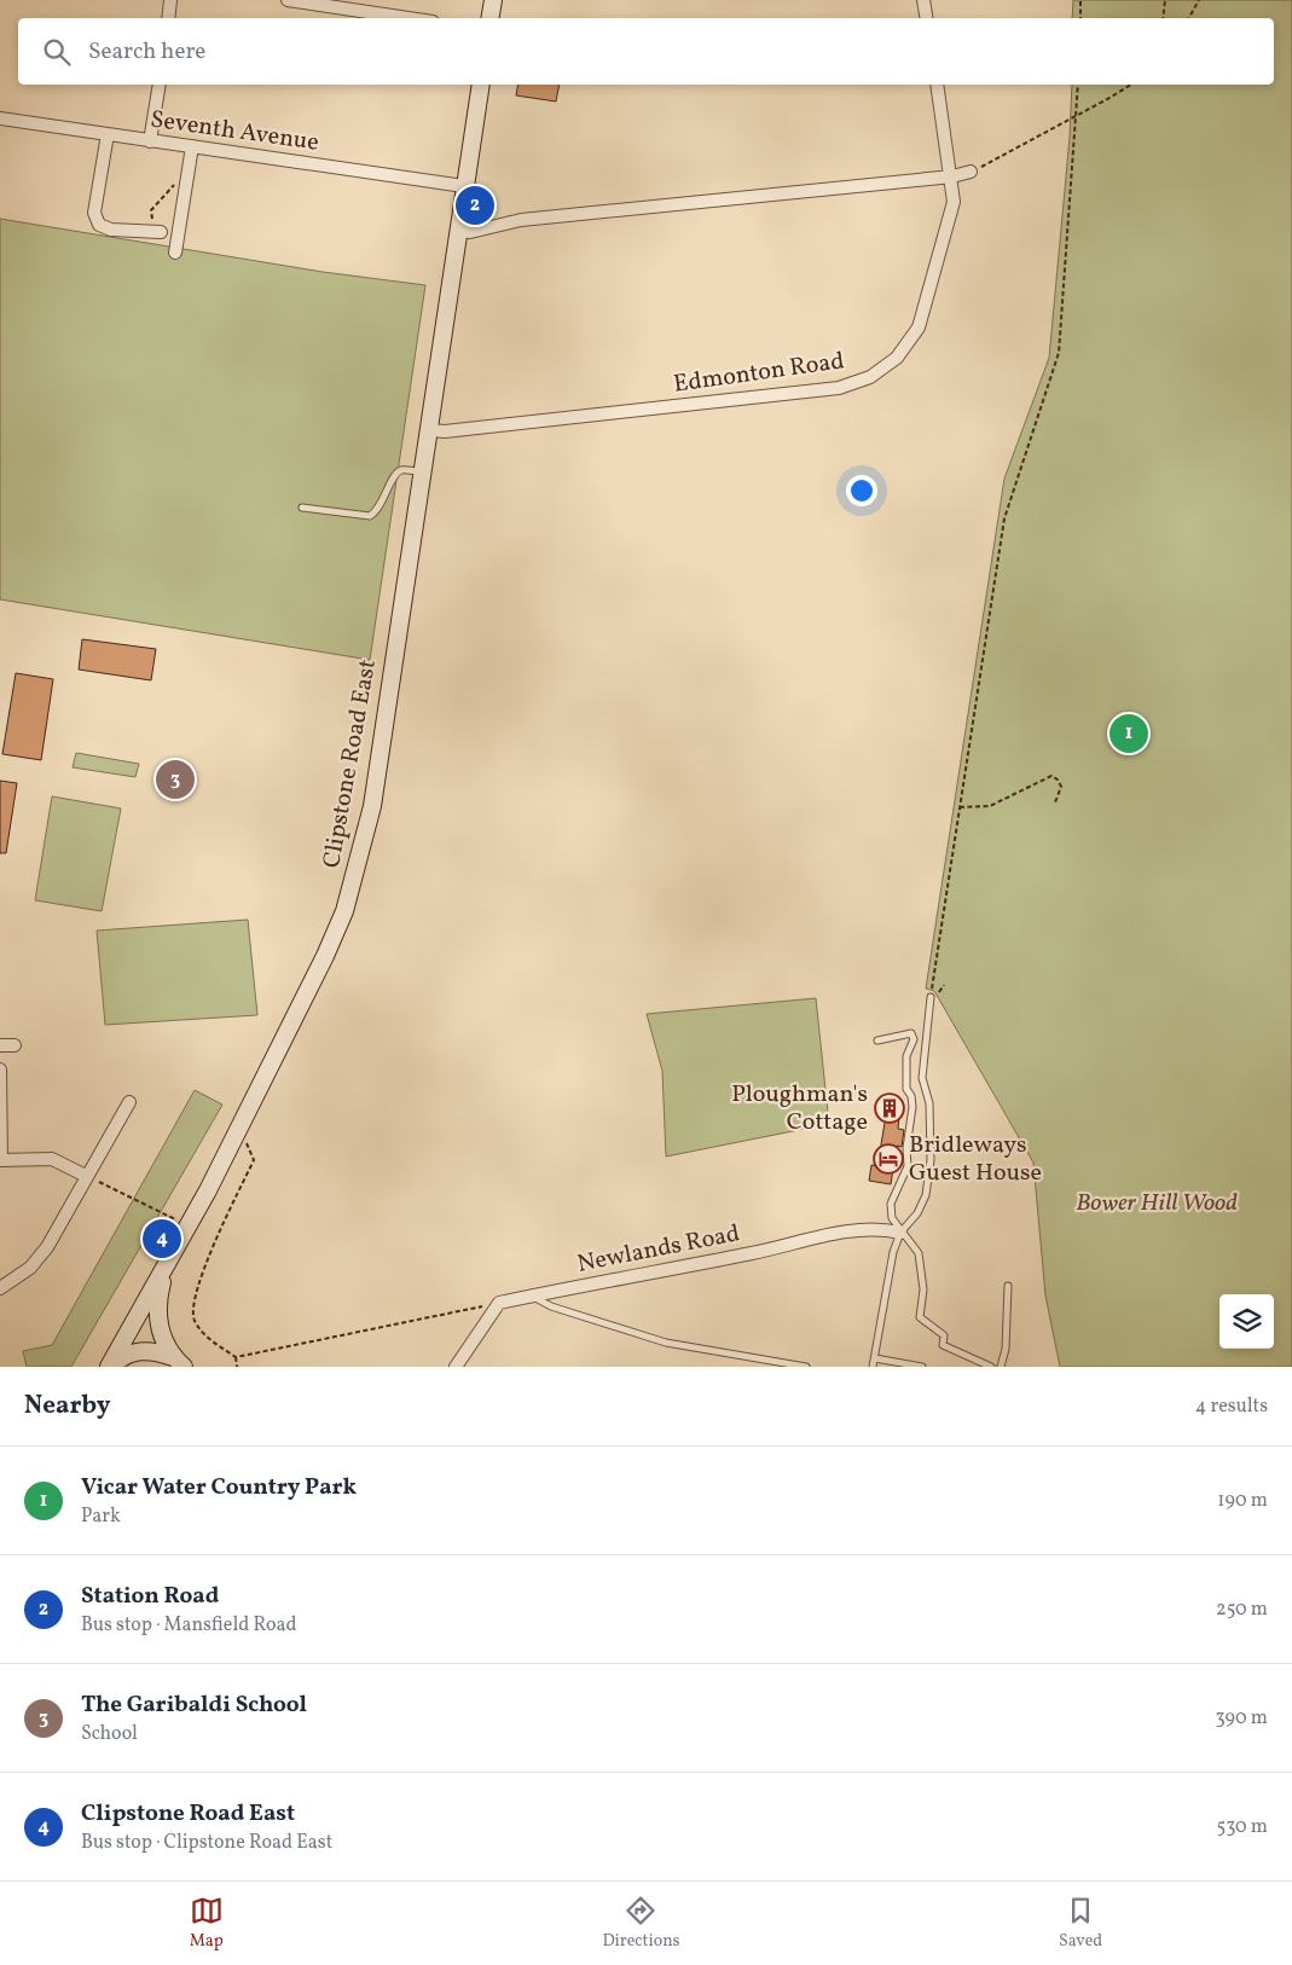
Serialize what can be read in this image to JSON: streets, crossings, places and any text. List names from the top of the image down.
{
  "streets": {
    "main road": ["Clipstone Road East"],
    "street": ["Seventh Avenue", "Edmonton Road", "Newlands Road"]
  },
  "crossings": [
    ["Seventh Avenue", "Clipstone Road East"],
    ["Edmonton Road", "Clipstone Road East"]
  ],
  "parks": ["Bower Hill Wood"],
  "places": {
    "building": ["Ploughman's Cottage"],
    "hotel": ["Bridleways Guest House"]
  },
  "page": {
    "search": "Search here",
    "pins": [
      "2",
      "1",
      "3",
      "4"
    ],
    "heading": ["Nearby", "4 results"],
    "list": [
      {
        "mark": "1",
        "name": "Vicar Water Country Park",
        "note": "Park",
        "value": "190 m"
      },
      {
        "mark": "2",
        "name": "Station Road",
        "note": "Bus stop · Mansfield Road",
        "value": "250 m"
      },
      {
        "mark": "3",
        "name": "The Garibaldi School",
        "note": "School",
        "value": "390 m"
      },
      {
        "mark": "4",
        "name": "Clipstone Road East",
        "note": "Bus stop · Clipstone Road East",
        "value": "530 m"
      }
    ],
    "nav": ["Map", "Directions", "Saved"]
  }
}
